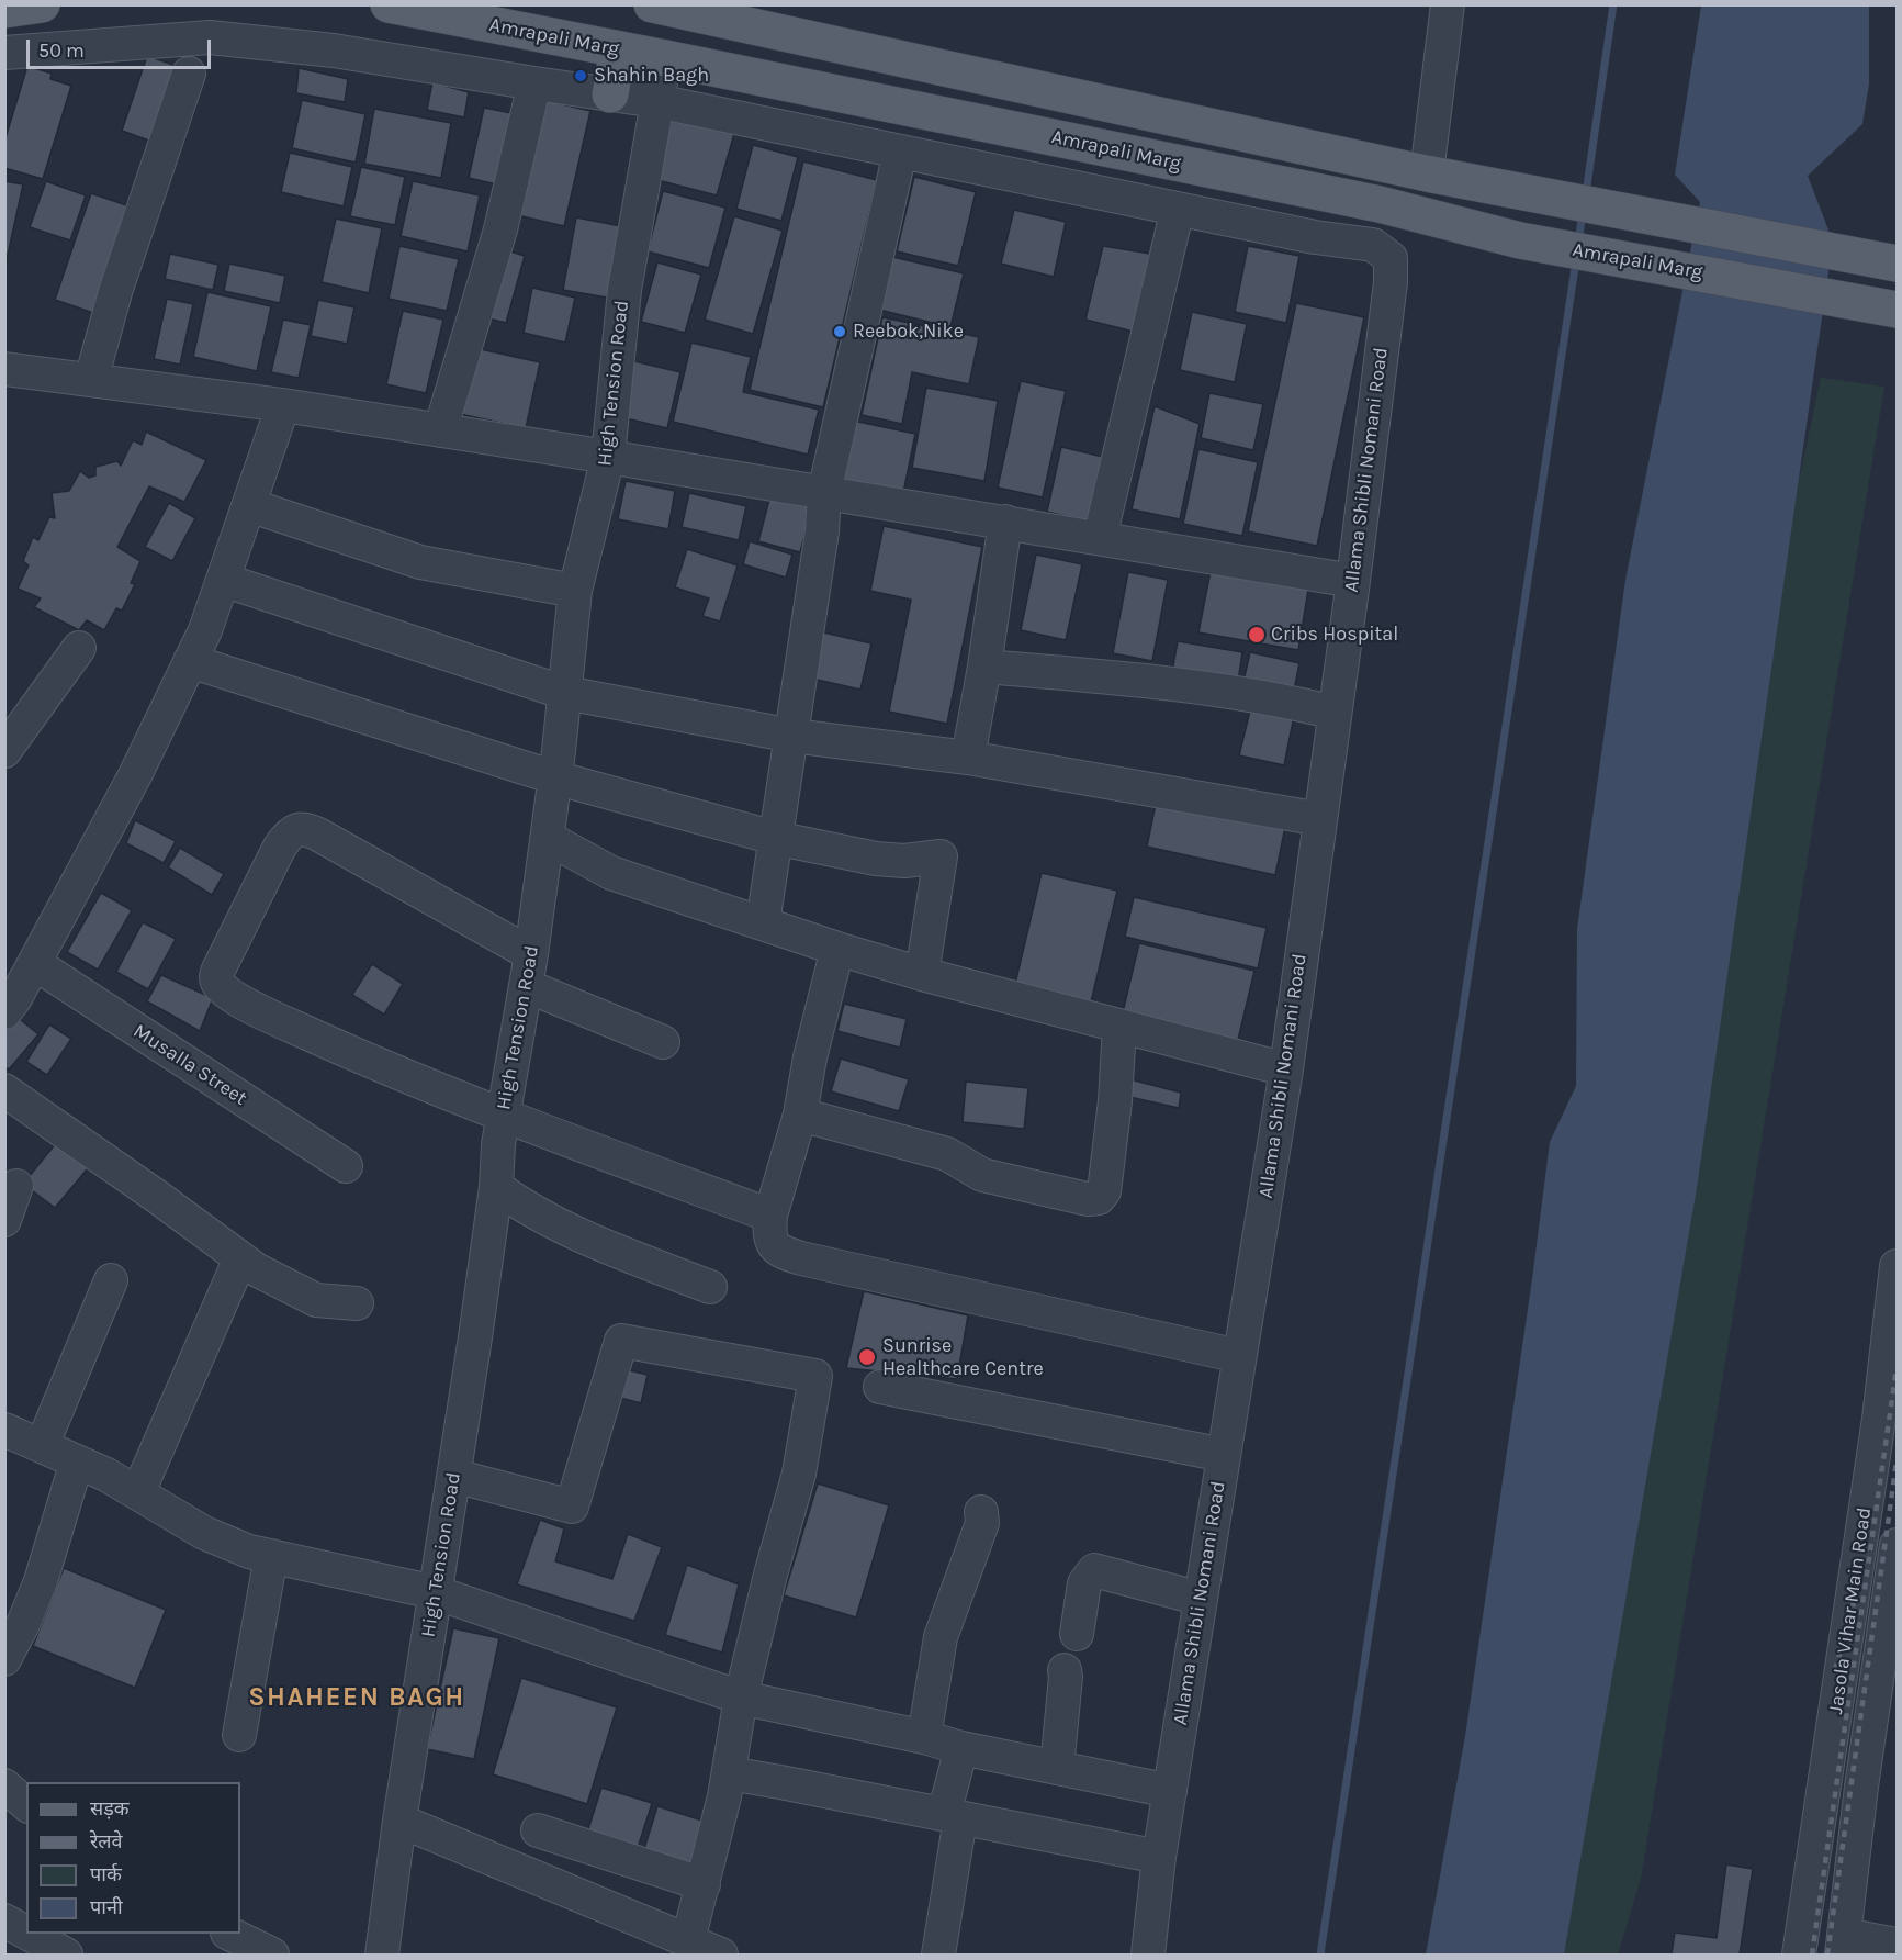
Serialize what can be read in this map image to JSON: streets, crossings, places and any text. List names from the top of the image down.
{
  "streets": {
    "main road": ["Amrapali Marg"],
    "street": [
      "High Tension Road",
      "Allama Shibli Nomani Road",
      "Musalla Street",
      "Jasola Vihar Main Road"
    ]
  },
  "crossings": [
    ["Amrapali Marg", "High Tension Road"]
  ],
  "districts": ["SHAHEEN BAGH"],
  "places": [
    "Shahin Bagh",
    "Reebok,Nike",
    "Cribs Hospital",
    "Sunrise Healthcare Centre"
  ],
  "legend": [
    "सड़क",
    "रेलवे",
    "पार्क",
    "पानी"
  ],
  "scale_bar": "50 m"
}
